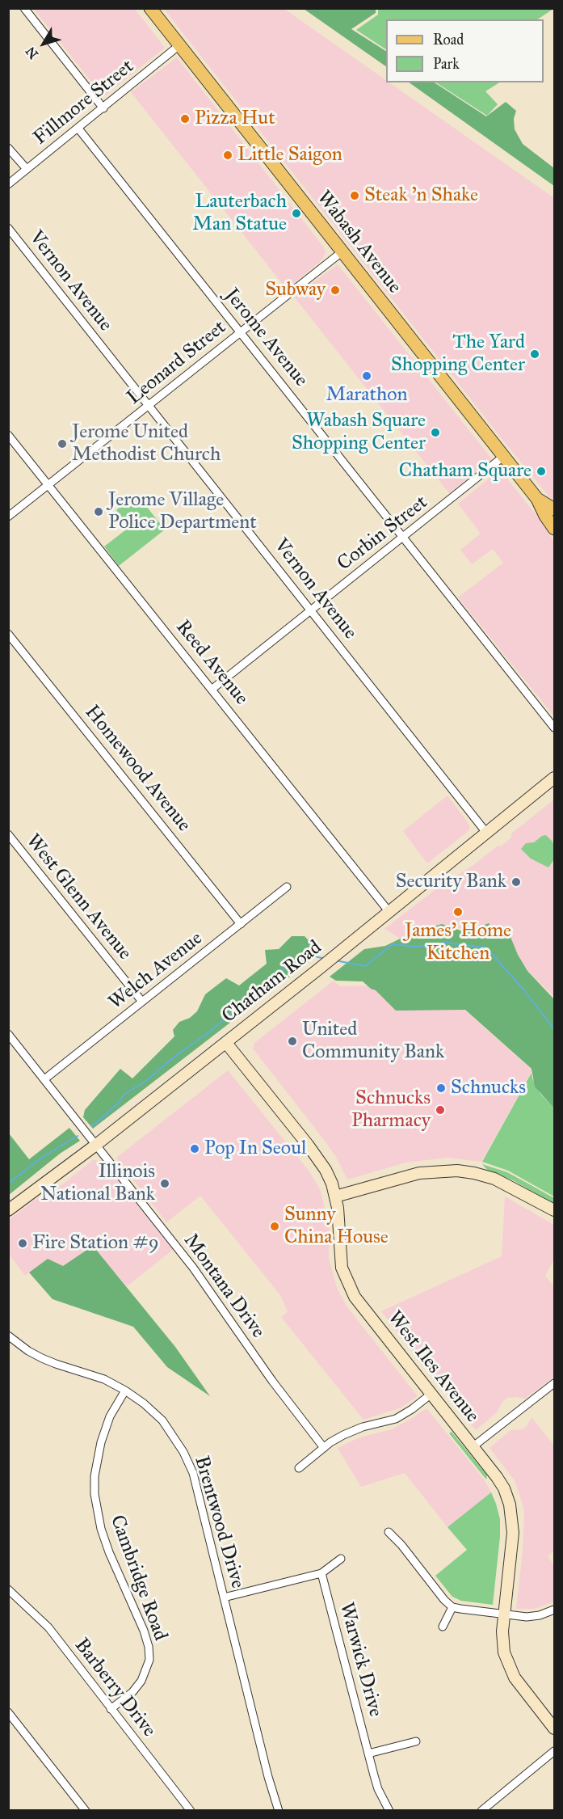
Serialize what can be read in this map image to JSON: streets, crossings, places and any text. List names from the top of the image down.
{
  "streets": {
    "main road": ["Wabash Avenue"],
    "street": [
      "Fillmore Street",
      "Vernon Avenue",
      "Jerome Avenue",
      "Leonard Street",
      "Corbin Street",
      "Reed Avenue",
      "Homewood Avenue",
      "West Glenn Avenue",
      "Welch Avenue",
      "Chatham Road",
      "Montana Drive",
      "West Iles Avenue",
      "Brentwood Drive",
      "Cambridge Road",
      "Warwick Drive",
      "Barberry Drive"
    ]
  },
  "crossings": [
    ["Fillmore Street", "Wabash Avenue"],
    ["Fillmore Street", "Jerome Avenue"],
    ["Wabash Avenue", "Leonard Street"],
    ["Wabash Avenue", "Corbin Street"],
    ["Vernon Avenue", "Leonard Street"],
    ["Vernon Avenue", "Corbin Street"],
    ["Vernon Avenue", "Chatham Road"],
    ["Jerome Avenue", "Leonard Street"],
    ["Jerome Avenue", "Corbin Street"],
    ["Leonard Street", "Reed Avenue"],
    ["Corbin Street", "Reed Avenue"],
    ["Reed Avenue", "Chatham Road"],
    ["Homewood Avenue", "Welch Avenue"],
    ["West Glenn Avenue", "Welch Avenue"],
    ["Chatham Road", "Montana Drive"],
    ["Chatham Road", "West Iles Avenue"],
    ["Brentwood Drive", "Cambridge Road"],
    ["Cambridge Road", "Barberry Drive"]
  ],
  "places": [
    "Pizza Hut",
    "Little Saigon",
    "Steak 'n Shake",
    "Lauterbach Man Statue",
    "Subway",
    "The Yard Shopping Center",
    "Marathon",
    "Wabash Square Shopping Center",
    "Jerome United Methodist Church",
    "Chatham Square",
    "Jerome Village Police Department",
    "Security Bank",
    "James' Home Kitchen",
    "United Community Bank",
    "Schnucks",
    "Schnucks Pharmacy",
    "Pop In Seoul",
    "Illinois National Bank",
    "Sunny China House",
    "Fire Station #9"
  ],
  "legend": ["Road", "Park"],
  "north": "bottom left"
}
